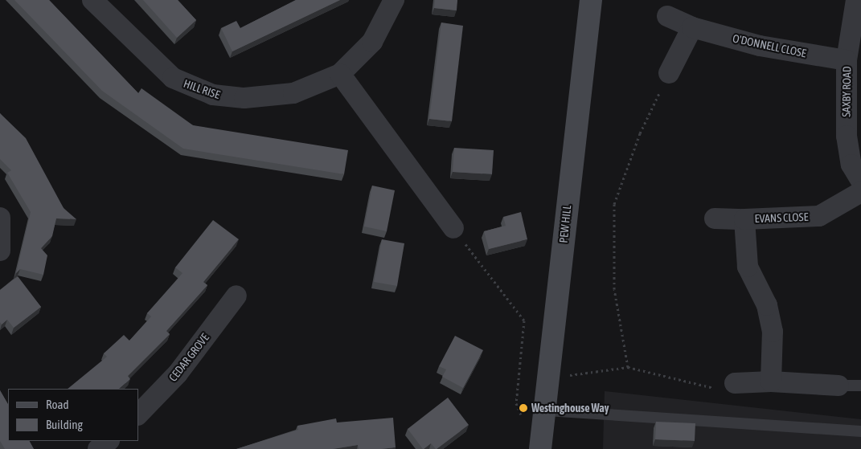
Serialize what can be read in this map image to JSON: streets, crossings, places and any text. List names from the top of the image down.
{
  "streets": {
    "main road": ["PEW HILL"],
    "street": [
      "O'DONNELL CLOSE",
      "HILL RISE",
      "SAXBY ROAD",
      "EVANS CLOSE",
      "CEDAR GROVE"
    ]
  },
  "crossings": [
    ["O'DONNELL CLOSE", "SAXBY ROAD"]
  ],
  "places": ["Westinghouse Way"],
  "legend": ["Road", "Building"]
}
